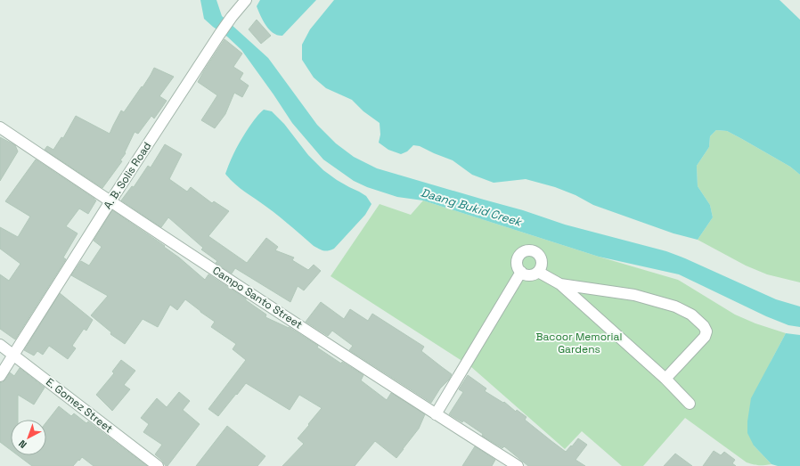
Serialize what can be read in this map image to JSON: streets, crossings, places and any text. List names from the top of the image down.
{
  "streets": {
    "street": ["A. B. Solis Road", "Campo Santo Street", "E. Gomez Street"]
  },
  "crossings": [
    ["A. B. Solis Road", "Campo Santo Street"],
    ["A. B. Solis Road", "E. Gomez Street"]
  ],
  "water": ["Daang Bukid Creek"],
  "parks": ["Bacoor Memorial Gardens"],
  "north": "bottom left"
}
